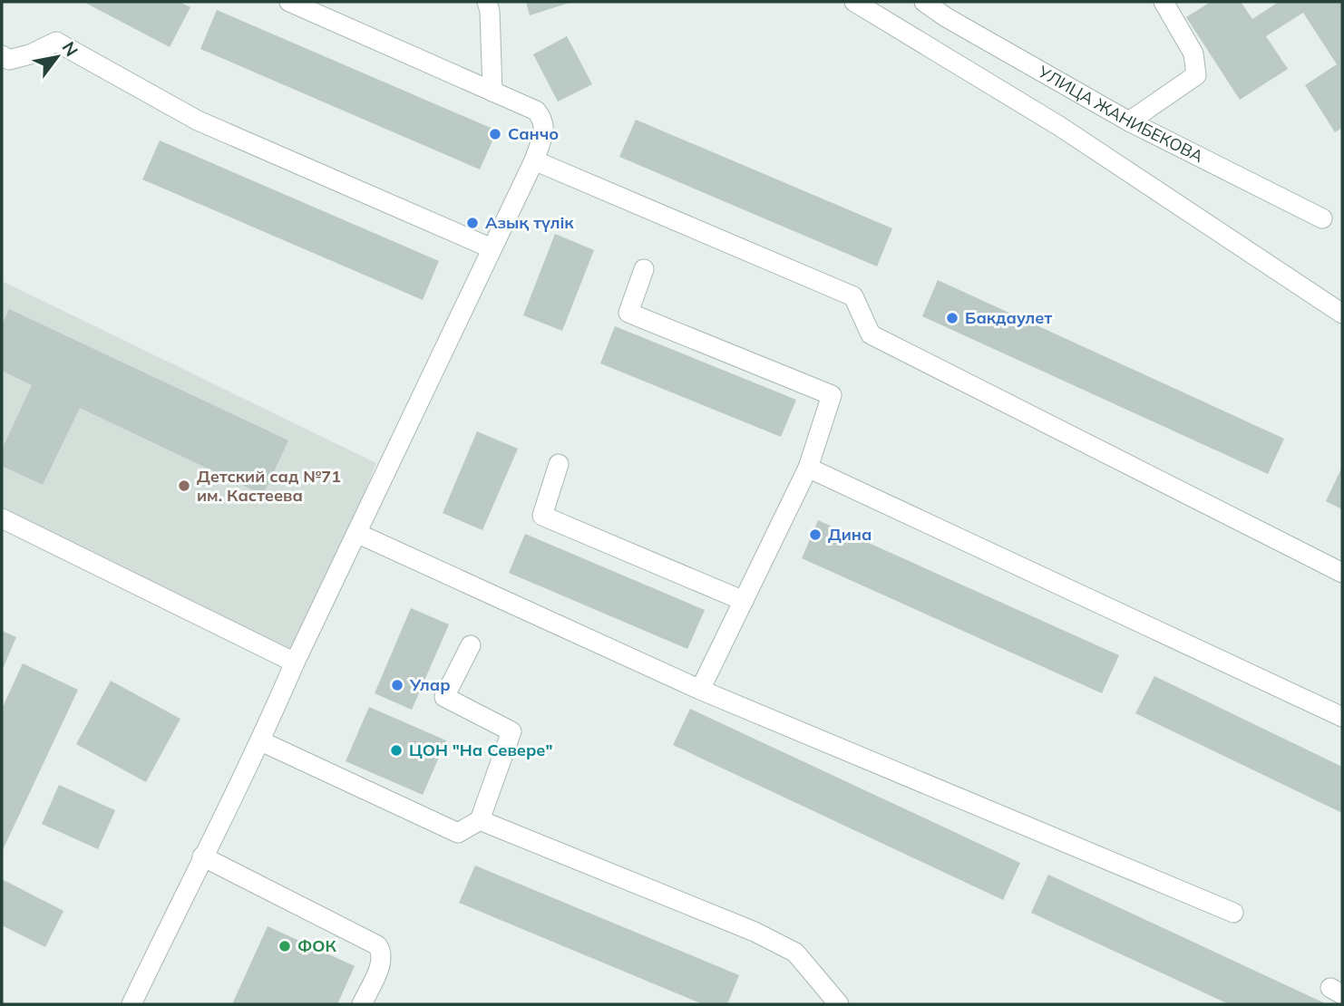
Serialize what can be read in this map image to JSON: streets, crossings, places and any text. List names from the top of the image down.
{
  "streets": {
    "street": ["УЛИЦА ЖАНИБЕКОВА"]
  },
  "places": [
    "Санчо",
    "Азық түлік",
    "Бакдаулет",
    "Детский сад №71 им. Кастеева",
    "Дина",
    "Улар",
    "ЦОН \"На Севере\"",
    "ФОК"
  ],
  "north": "top right"
}
